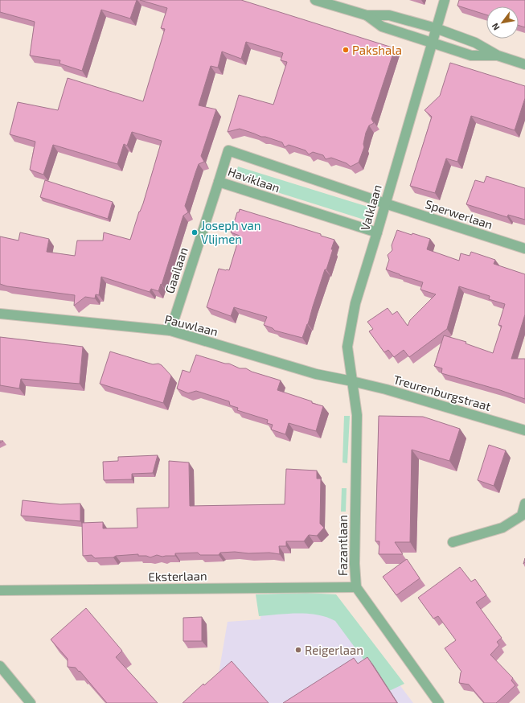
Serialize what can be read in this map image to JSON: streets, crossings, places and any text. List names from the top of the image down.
{
  "streets": {
    "street": [
      "Haviklaan",
      "Valklaan",
      "Sperwerlaan",
      "Gaailaan",
      "Pauwlaan",
      "Treurenburgstraat",
      "Fazantlaan",
      "Eksterlaan"
    ]
  },
  "crossings": [
    ["Haviklaan", "Valklaan"],
    ["Haviklaan", "Sperwerlaan"],
    ["Haviklaan", "Gaailaan"],
    ["Valklaan", "Sperwerlaan"],
    ["Valklaan", "Pauwlaan"],
    ["Valklaan", "Treurenburgstraat"],
    ["Valklaan", "Fazantlaan"],
    ["Gaailaan", "Pauwlaan"],
    ["Pauwlaan", "Treurenburgstraat"],
    ["Pauwlaan", "Fazantlaan"],
    ["Treurenburgstraat", "Fazantlaan"],
    ["Fazantlaan", "Eksterlaan"]
  ],
  "places": ["Pakshala", "Joseph van Vlijmen", "Reigerlaan"],
  "north": "bottom left"
}
